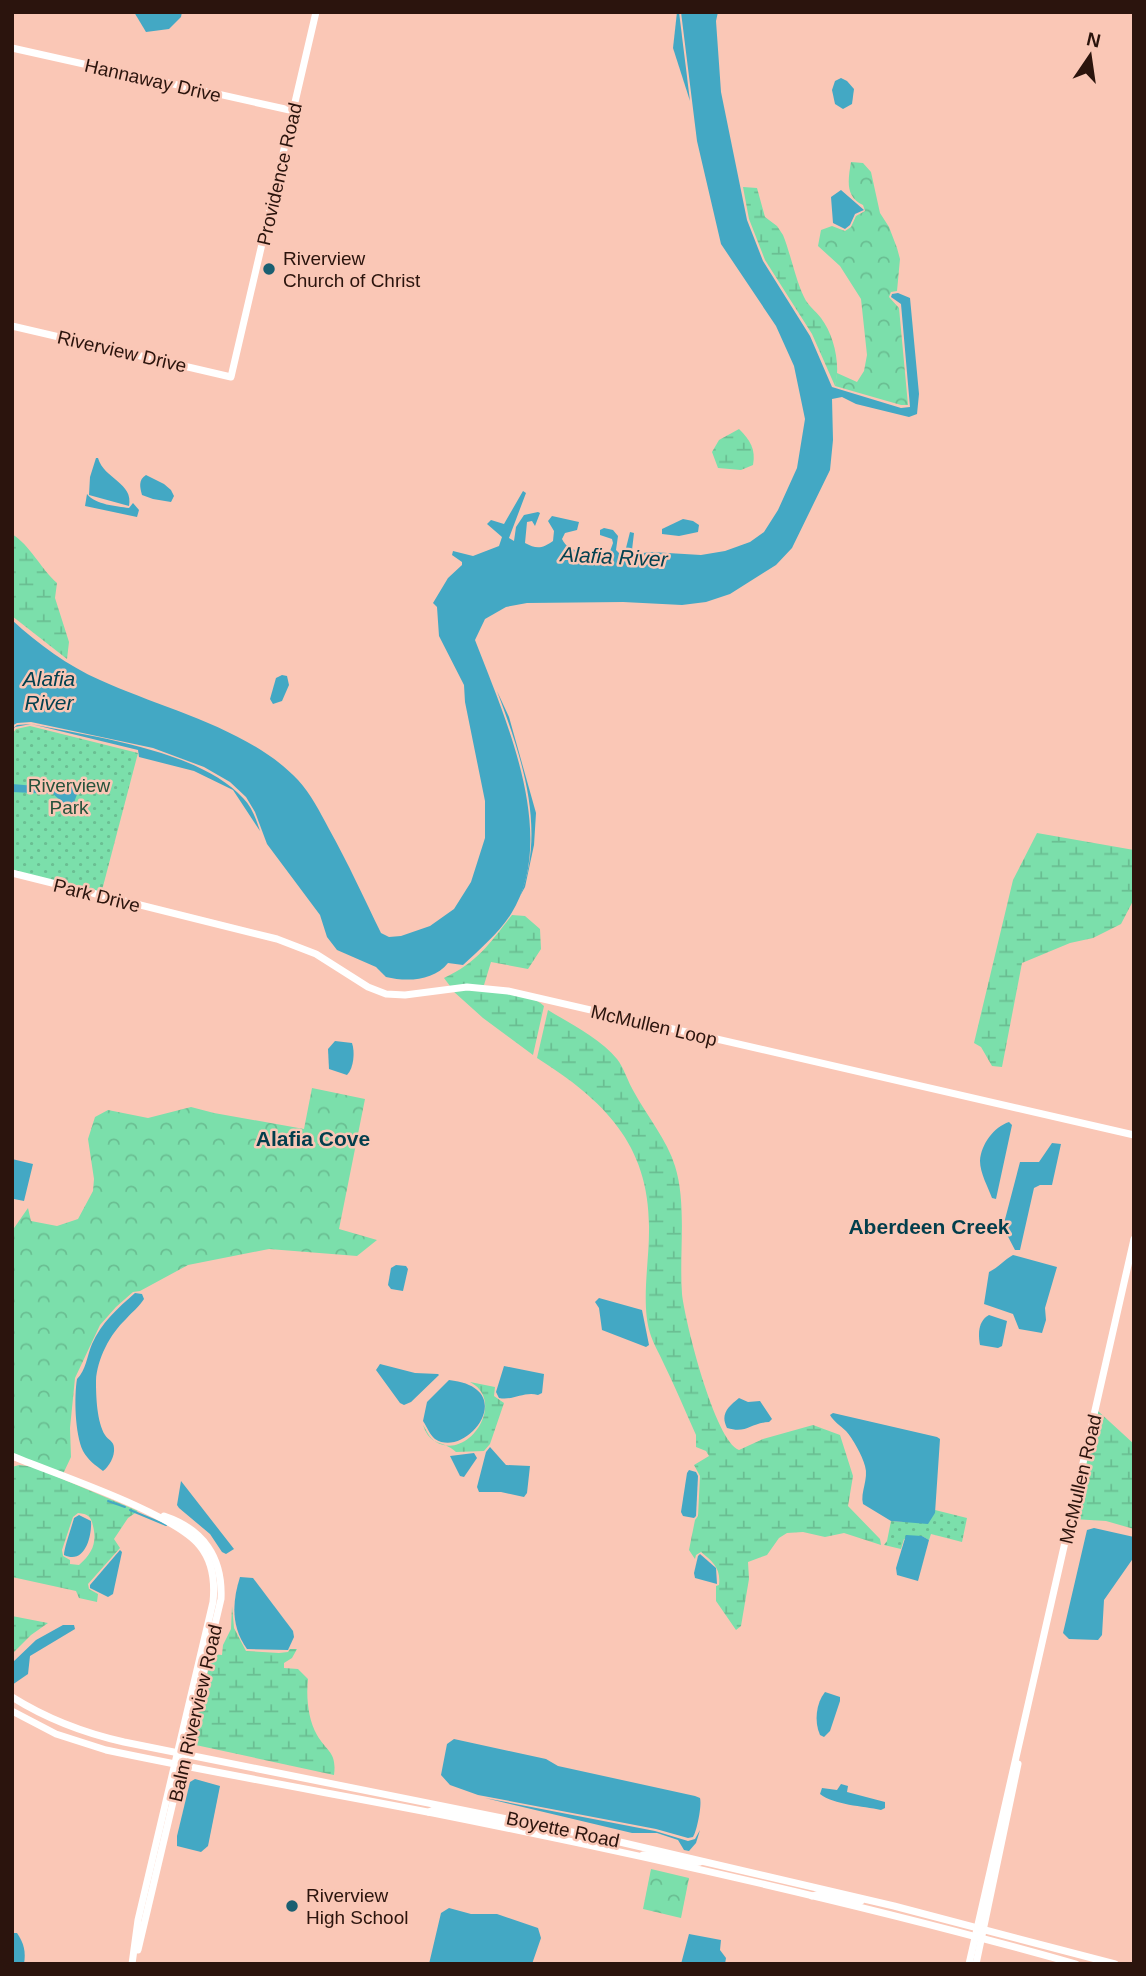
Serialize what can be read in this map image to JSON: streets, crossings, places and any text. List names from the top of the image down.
{
  "streets": {
    "main road": [
      "Hannaway Drive",
      "Providence Road",
      "Riverview Drive",
      "Park Drive",
      "McMullen Loop",
      "McMullen Road",
      "Balm Riverview Road",
      "Boyette Road"
    ]
  },
  "crossings": [
    ["Hannaway Drive", "Providence Road"],
    ["Providence Road", "Riverview Drive"],
    ["Park Drive", "McMullen Loop"],
    ["McMullen Road", "Boyette Road"],
    ["Balm Riverview Road", "Boyette Road"]
  ],
  "districts": ["Alafia Cove", "Aberdeen Creek"],
  "water": ["Alafia River"],
  "parks": ["Riverview Park"],
  "places": ["Riverview Church of Christ", "Riverview High School"],
  "north": "top"
}
